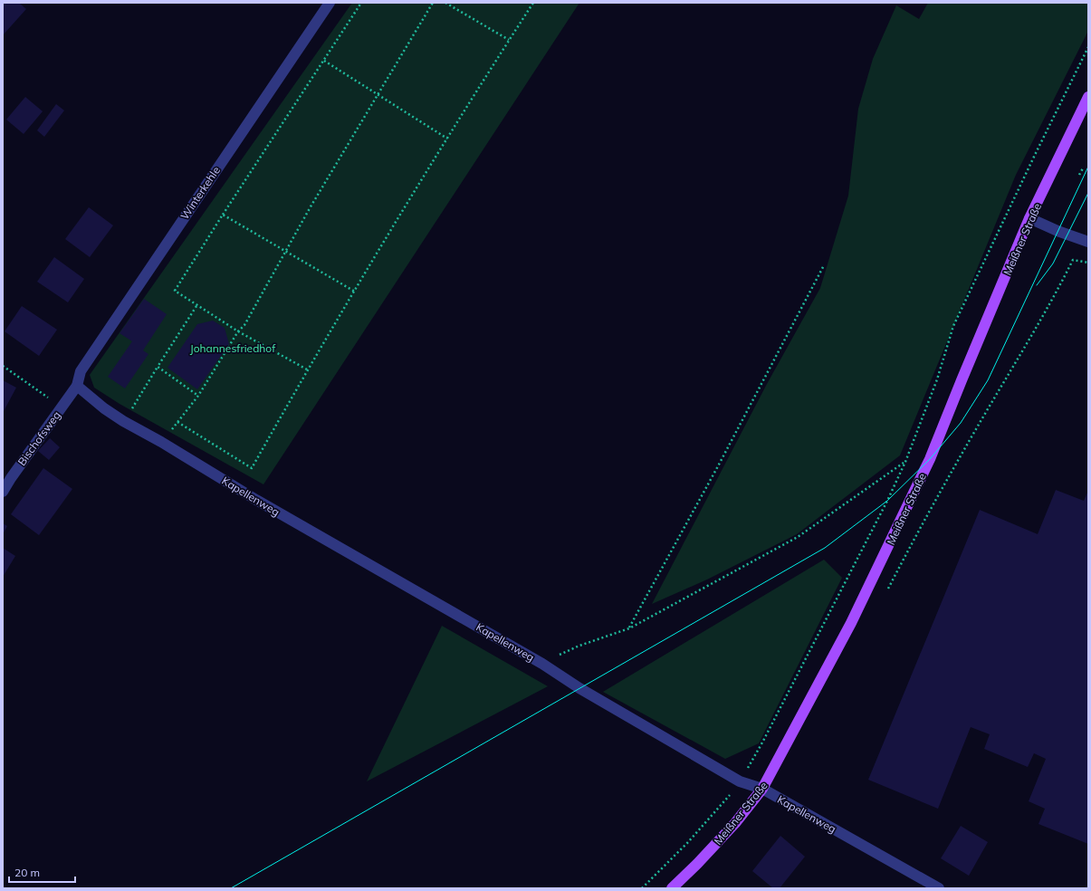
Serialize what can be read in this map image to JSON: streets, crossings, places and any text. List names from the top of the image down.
{
  "streets": {
    "main road": ["Meißner Straße"],
    "street": ["Winterkehle", "Bischofsweg", "Kapellenweg"]
  },
  "crossings": [
    ["Winterkehle", "Bischofsweg"],
    ["Winterkehle", "Kapellenweg"],
    ["Meißner Straße", "Kapellenweg"],
    ["Bischofsweg", "Kapellenweg"]
  ],
  "parks": ["Johannesfriedhof"],
  "scale_bar": "20 m"
}
